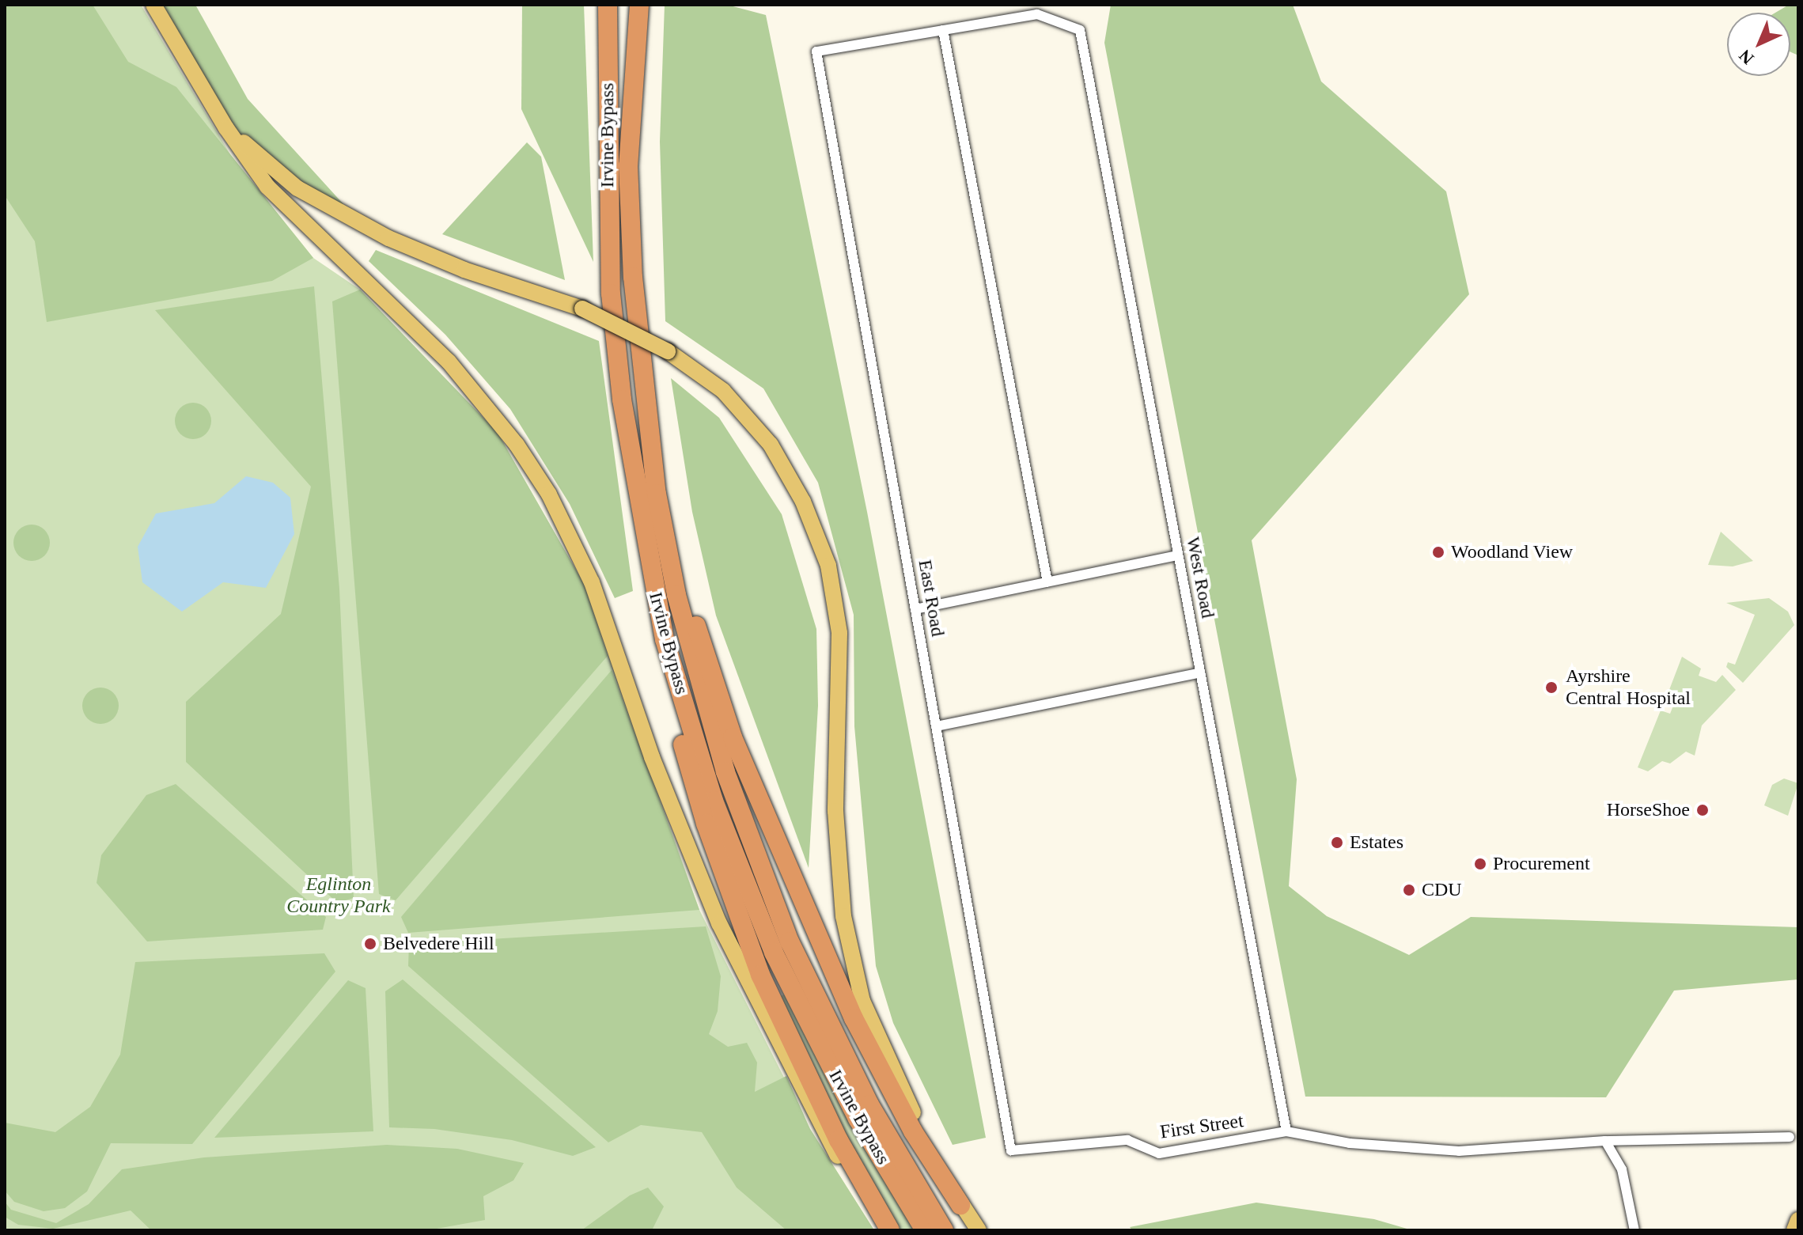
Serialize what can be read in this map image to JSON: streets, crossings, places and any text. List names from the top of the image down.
{
  "streets": {
    "highway": ["Irvine Bypass"],
    "street": ["West Road", "East Road", "First Street"]
  },
  "crossings": [
    ["West Road", "East Road"],
    ["West Road", "First Street"],
    ["East Road", "First Street"]
  ],
  "parks": ["Eglinton Country Park"],
  "places": [
    "Woodland View",
    "Ayrshire Central Hospital",
    "HorseShoe",
    "Estates",
    "Procurement",
    "CDU",
    "Belvedere Hill"
  ],
  "north": "bottom left"
}
